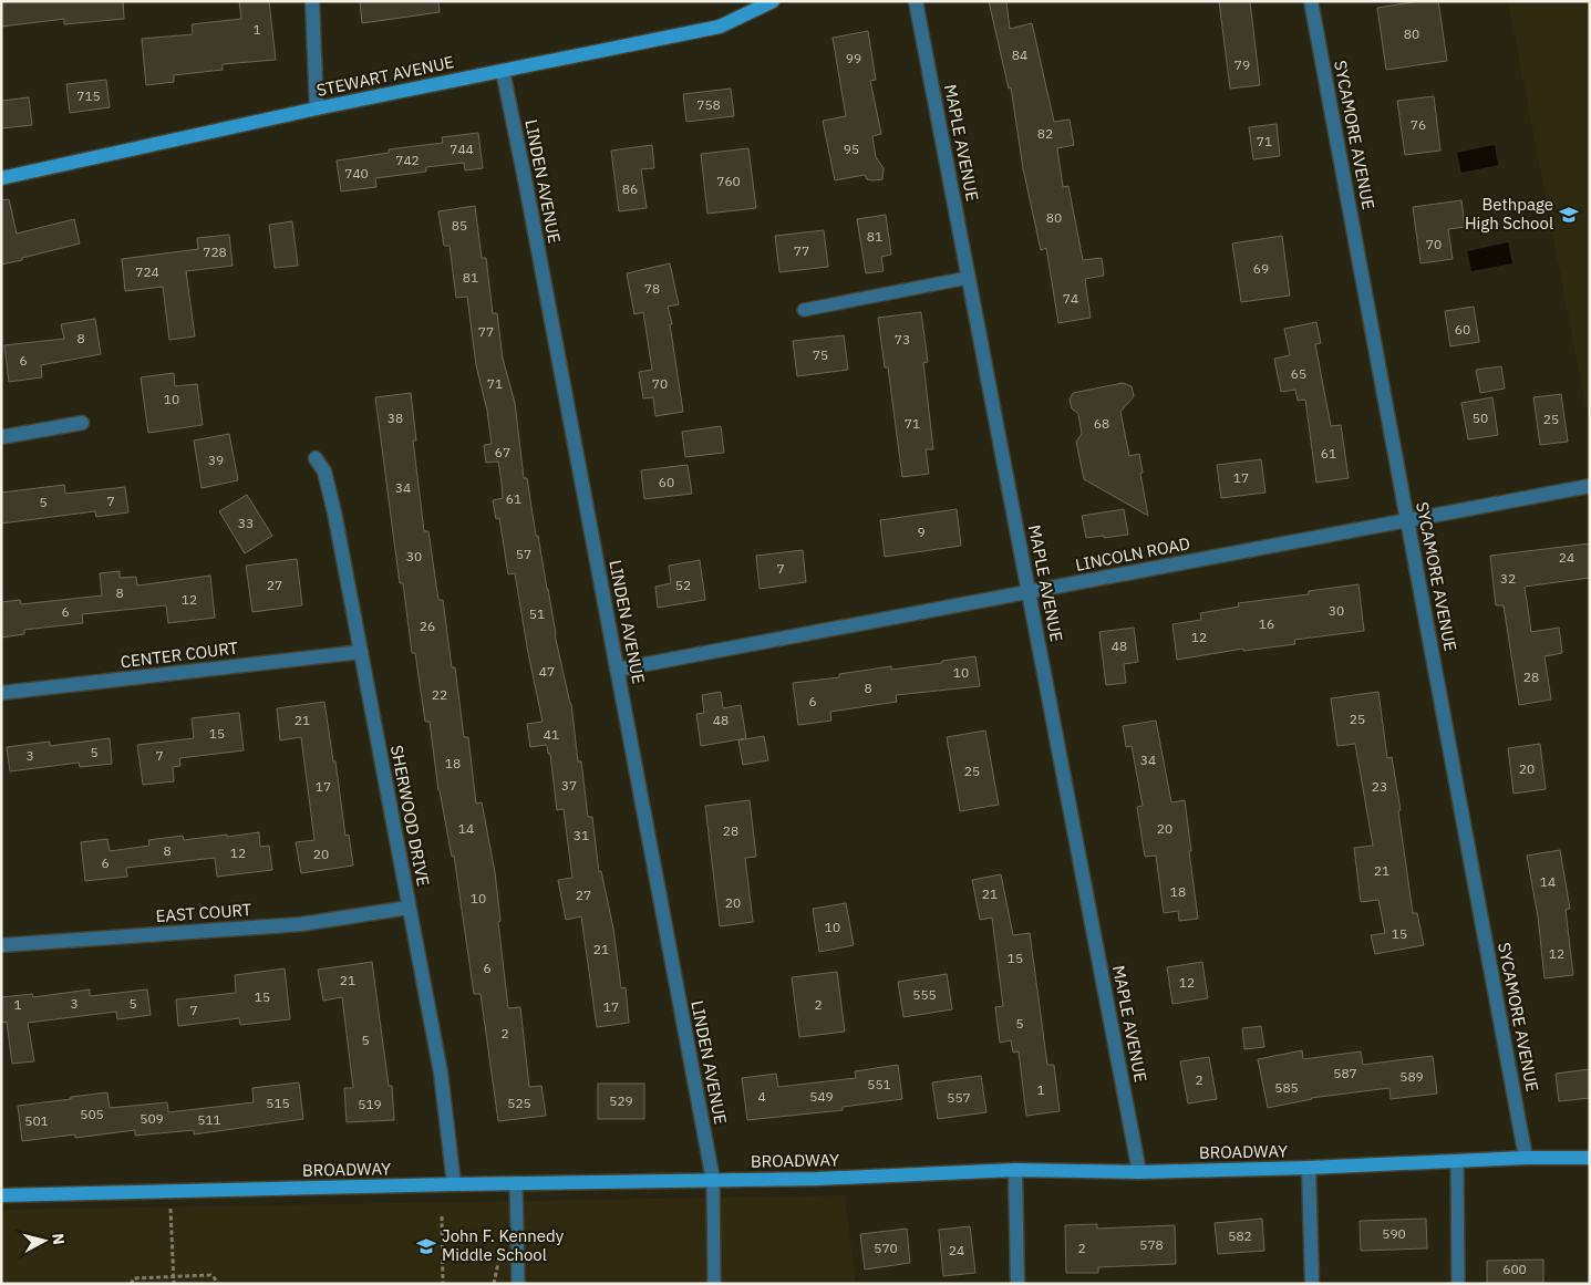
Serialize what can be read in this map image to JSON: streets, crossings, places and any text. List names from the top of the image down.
{
  "streets": {
    "main road": ["STEWART AVENUE", "BROADWAY"],
    "street": [
      "SYCAMORE AVENUE",
      "MAPLE AVENUE",
      "LINDEN AVENUE",
      "LINCOLN ROAD",
      "CENTER COURT",
      "SHERWOOD DRIVE",
      "EAST COURT"
    ]
  },
  "crossings": [
    ["STEWART AVENUE", "LINDEN AVENUE"],
    ["SYCAMORE AVENUE", "LINCOLN ROAD"],
    ["SYCAMORE AVENUE", "BROADWAY"],
    ["MAPLE AVENUE", "LINCOLN ROAD"],
    ["MAPLE AVENUE", "BROADWAY"],
    ["LINDEN AVENUE", "LINCOLN ROAD"],
    ["LINDEN AVENUE", "BROADWAY"],
    ["CENTER COURT", "SHERWOOD DRIVE"],
    ["SHERWOOD DRIVE", "EAST COURT"],
    ["SHERWOOD DRIVE", "BROADWAY"]
  ],
  "places": {
    "school or university": ["Bethpage High School", "John F. Kennedy Middle School"]
  },
  "house_numbers": [
    "1",
    "80",
    "84",
    "99",
    "79",
    "715",
    "758",
    "76",
    "82",
    "71",
    "744",
    "95",
    "742",
    "740",
    "760",
    "86",
    "80",
    "85",
    "81",
    "70",
    "77",
    "728",
    "69",
    "724",
    "81",
    "78",
    "74",
    "60",
    "77",
    "8",
    "73",
    "75",
    "6",
    "65",
    "71",
    "70",
    "10",
    "38",
    "50",
    "25",
    "71",
    "68",
    "67",
    "61",
    "39",
    "17",
    "60",
    "34",
    "61",
    "7",
    "5",
    "33",
    "9",
    "57",
    "30",
    "24",
    "7",
    "32",
    "27",
    "52",
    "8",
    "12",
    "30",
    "6",
    "51",
    "16",
    "26",
    "12",
    "48",
    "47",
    "10",
    "28",
    "8",
    "22",
    "6",
    "25",
    "21",
    "48",
    "15",
    "41",
    "5",
    "3",
    "7",
    "34",
    "18",
    "20",
    "25",
    "37",
    "17",
    "23",
    "14",
    "20",
    "28",
    "31",
    "8",
    "12",
    "20",
    "6",
    "21",
    "14",
    "18",
    "21",
    "27",
    "10",
    "20",
    "10",
    "15",
    "21",
    "12",
    "15",
    "6",
    "21",
    "12",
    "555",
    "15",
    "3",
    "5",
    "1",
    "2",
    "17",
    "7",
    "5",
    "2",
    "5",
    "587",
    "589",
    "2",
    "551",
    "585",
    "1",
    "4",
    "549",
    "557",
    "529",
    "515",
    "525",
    "519",
    "505",
    "509",
    "511",
    "501",
    "590",
    "582",
    "578",
    "570",
    "2",
    "24",
    "600"
  ],
  "north": "right"
}
